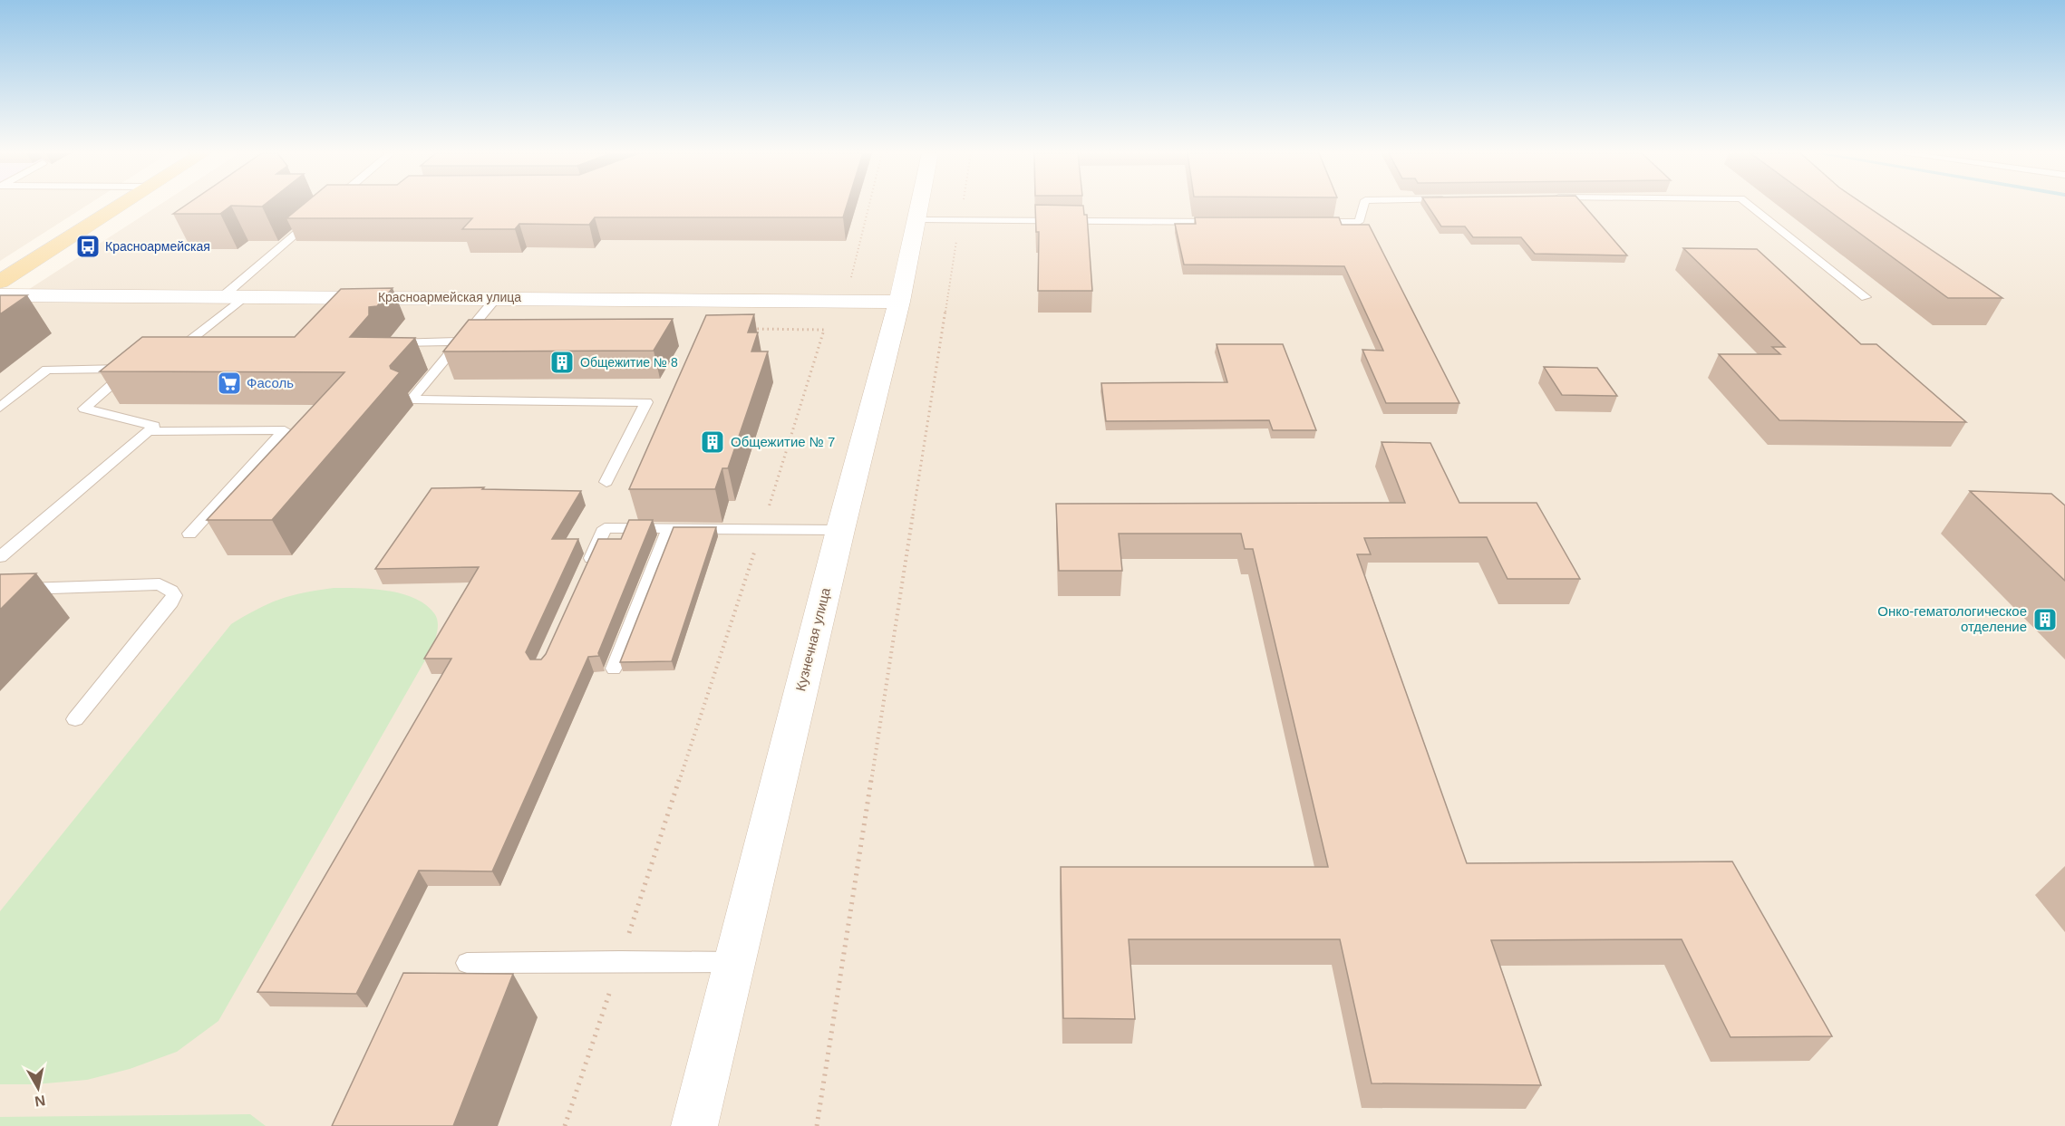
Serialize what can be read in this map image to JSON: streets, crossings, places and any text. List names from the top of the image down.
{
  "streets": {
    "street": ["Красноармейская улица", "Кузнечная улица"]
  },
  "crossings": [
    ["Красноармейская улица", "Кузнечная улица"]
  ],
  "places": {
    "bus stop": ["Красноармейская"],
    "building": ["Общежитие № 8", "Общежитие № 7", "Онко-гематологическое отделение"],
    "supermarket": ["Фасоль"]
  },
  "north": "bottom"
}
